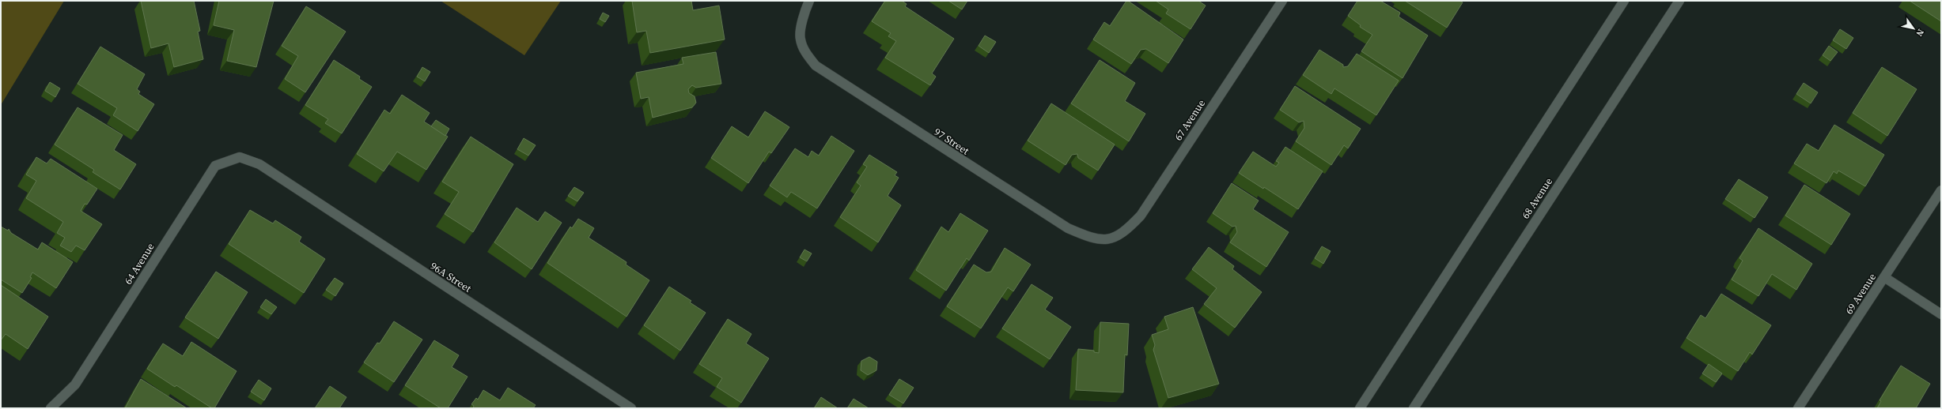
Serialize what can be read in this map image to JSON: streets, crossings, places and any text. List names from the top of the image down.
{
  "streets": {
    "street": [
      "67 Avenue",
      "97 Street",
      "68 Avenue",
      "64 Avenue",
      "96A Street",
      "69 Avenue"
    ]
  },
  "crossings": [
    ["67 Avenue", "97 Street"],
    ["64 Avenue", "96A Street"]
  ],
  "north": "bottom right"
}
